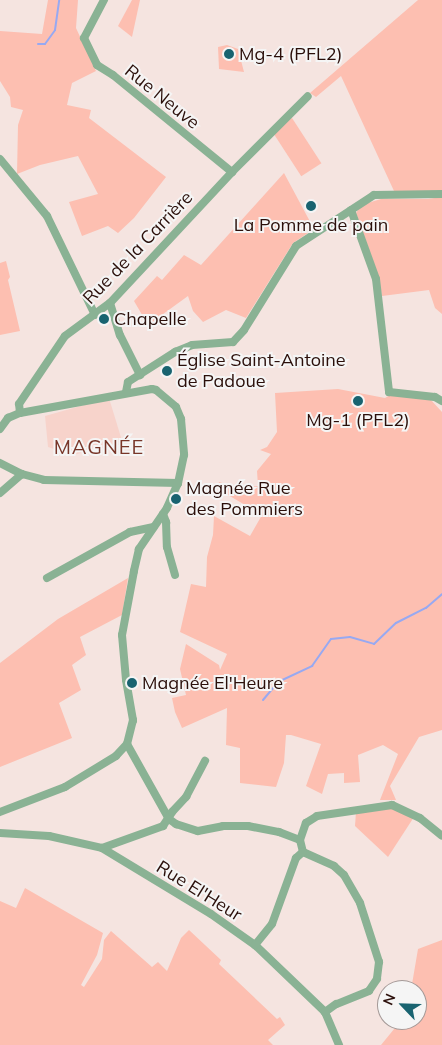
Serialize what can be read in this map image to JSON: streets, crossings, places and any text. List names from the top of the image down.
{
  "streets": {
    "street": ["Rue Neuve", "Rue de la Carrière", "Rue El'Heur"]
  },
  "crossings": [
    ["Rue Neuve", "Rue de la Carrière"]
  ],
  "districts": ["MAGNÉE"],
  "places": [
    "Mg-4 (PFL2)",
    "La Pomme de pain",
    "Chapelle",
    "Église Saint-Antoine de Padoue",
    "Mg-1 (PFL2)",
    "Magnée Rue des Pommiers",
    "Magnée El'Heure"
  ],
  "north": "top left"
}
